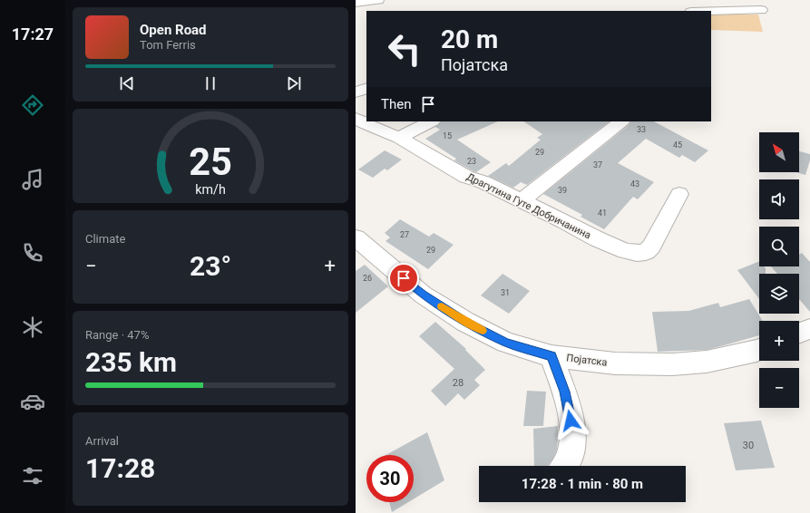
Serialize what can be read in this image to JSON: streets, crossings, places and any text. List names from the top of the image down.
{
  "streets": {
    "street": ["Драгутина Гуте Добричанина", "Појатска"]
  },
  "house_numbers": [
    "33",
    "15",
    "45",
    "29",
    "23",
    "37",
    "43",
    "39",
    "41",
    "27",
    "29",
    "26",
    "31",
    "28",
    "30"
  ],
  "north": "top left",
  "page": {
    "tabs": "17:27",
    "turn": ["20 m", "Појатска"],
    "song": ["Open Road", "Tom Ferris"],
    "then": "Then",
    "map_buttons": ["+", "−"],
    "tile": [
      "Climate",
      ["Range · 47%", "235 km"],
      ["Arrival", "17:28"]
    ],
    "heat": ["−", "23°", "+"],
    "limit": "30",
    "trip": "17:28 · 1 min · 80 m",
    "gauge": ["25", "km/h"]
  }
}
